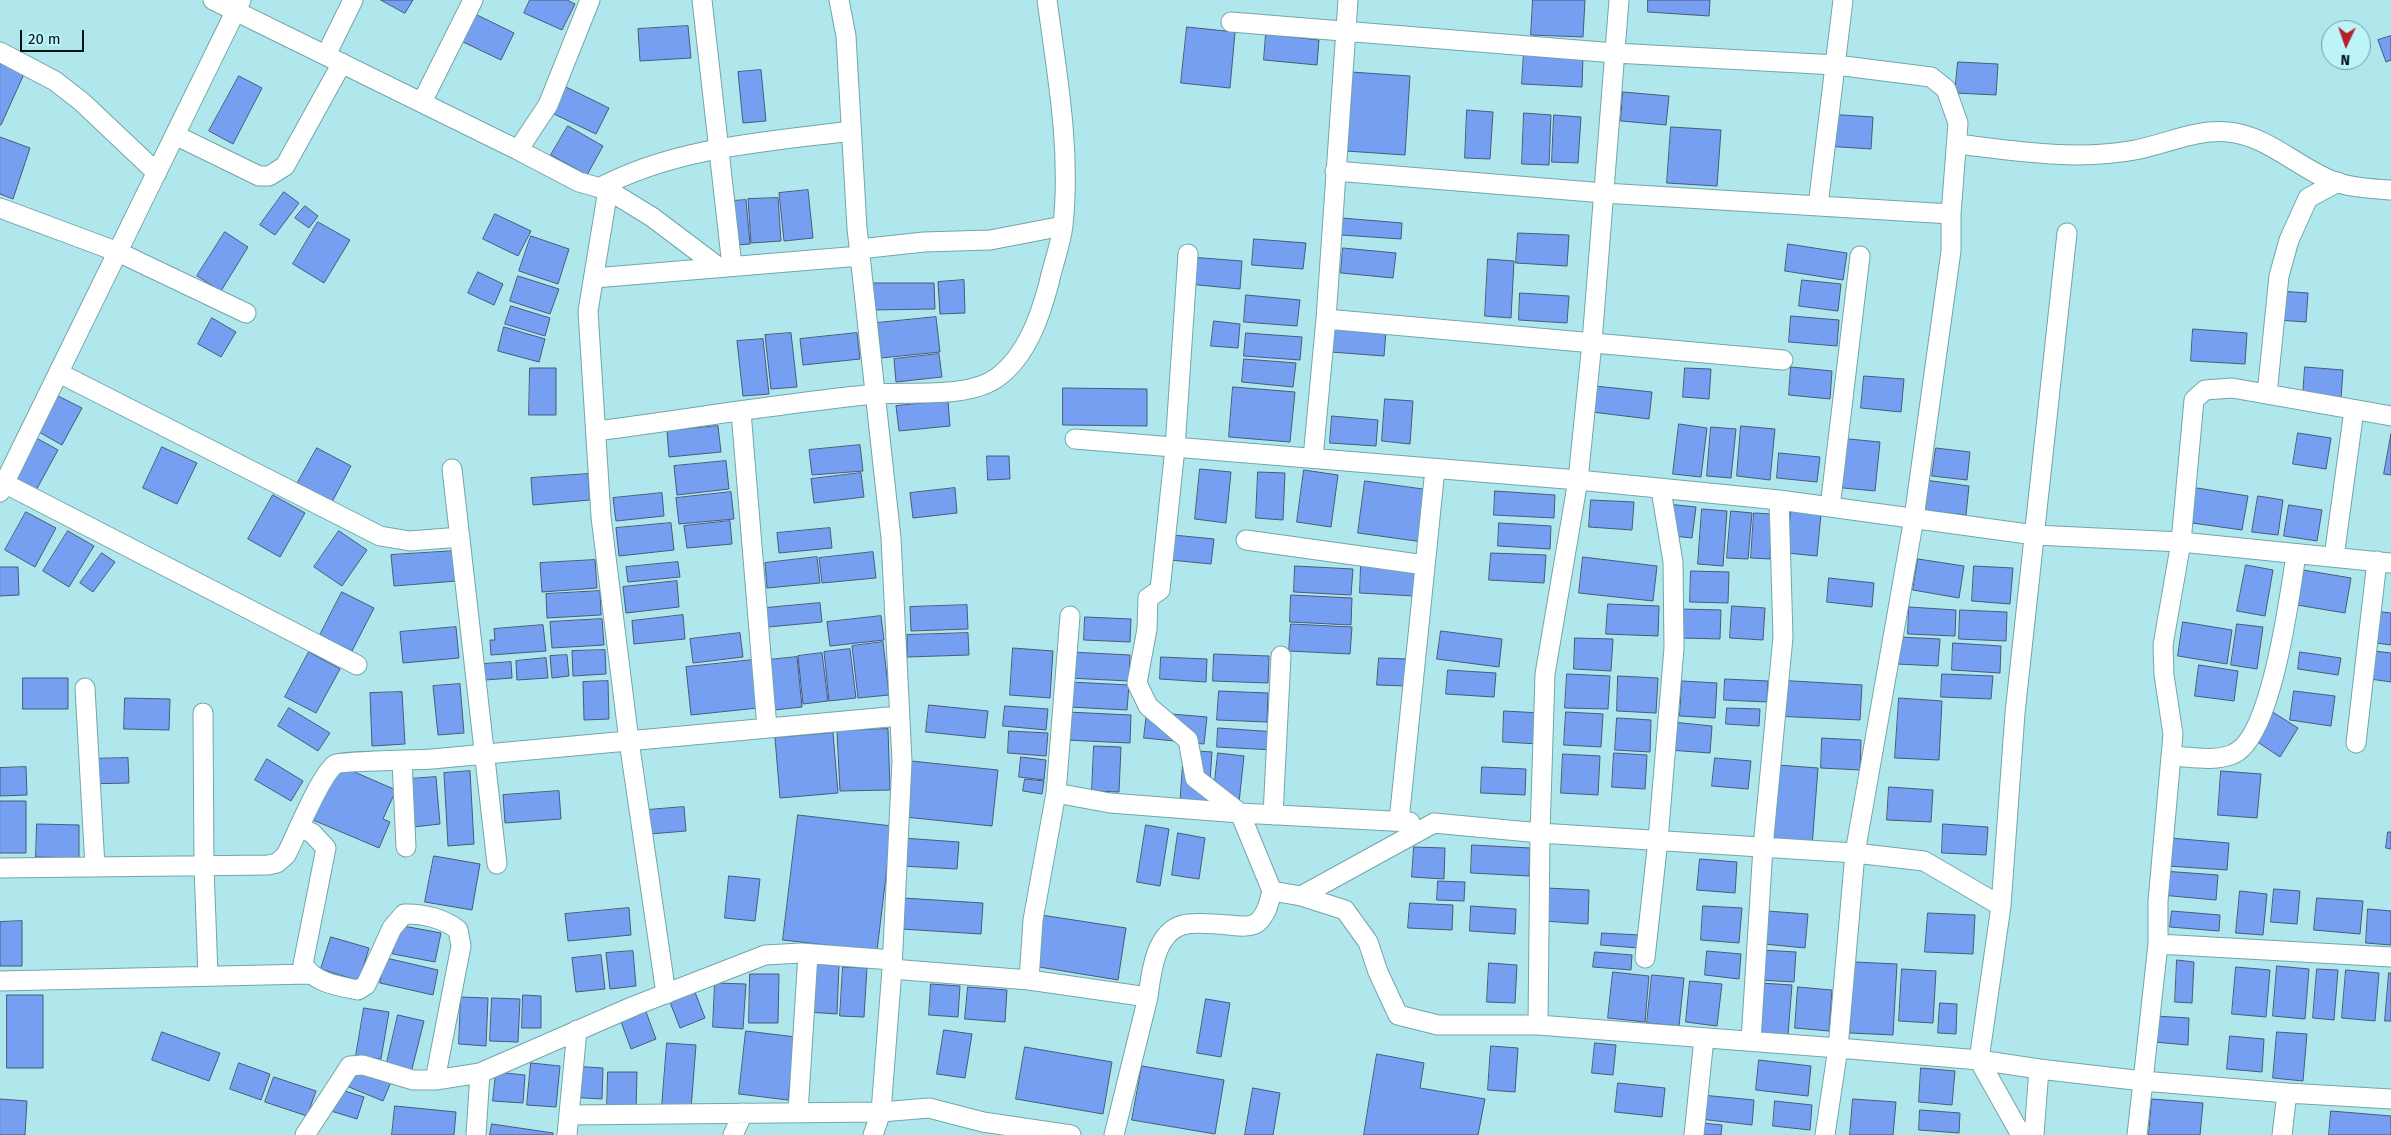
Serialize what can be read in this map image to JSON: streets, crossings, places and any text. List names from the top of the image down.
{
  "scale_bar": "20 m",
  "north": "bottom"
}
